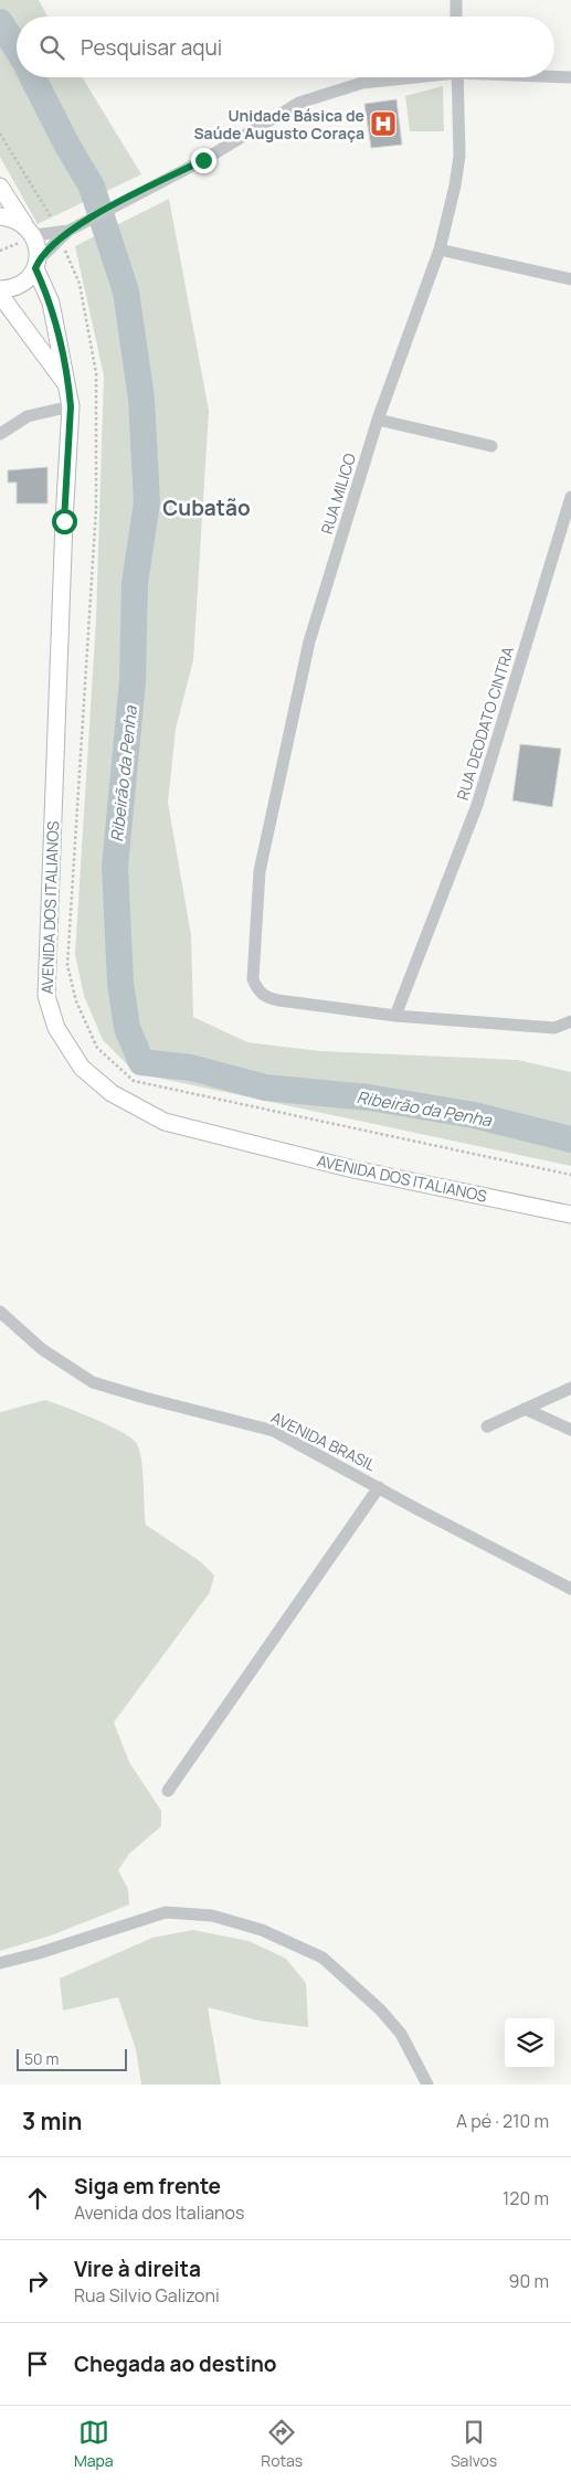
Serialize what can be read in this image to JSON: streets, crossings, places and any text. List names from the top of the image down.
{
  "streets": {
    "main road": ["AVENIDA DOS ITALIANOS"],
    "street": ["RUA MILICO", "RUA DEODATO CINTRA", "AVENIDA BRASIL"]
  },
  "crossings": [
    ["RUA MILICO", "RUA DEODATO CINTRA"]
  ],
  "districts": ["Cubatão"],
  "water": ["Ribeirão da Penha"],
  "places": {
    "hospital": ["Unidade Básica de Saúde Augusto Coraça"]
  },
  "scale_bar": "50 m",
  "page": {
    "search": "Pesquisar aqui",
    "scale": "50 m",
    "heading": ["3 min", "A pé · 210 m"],
    "list": [
      ["Siga em frente", "Avenida dos Italianos", "120 m"],
      ["Vire à direita", "Rua Silvio Galizoni", "90 m"],
      "Chegada ao destino"
    ],
    "nav": ["Mapa", "Rotas", "Salvos"]
  }
}
